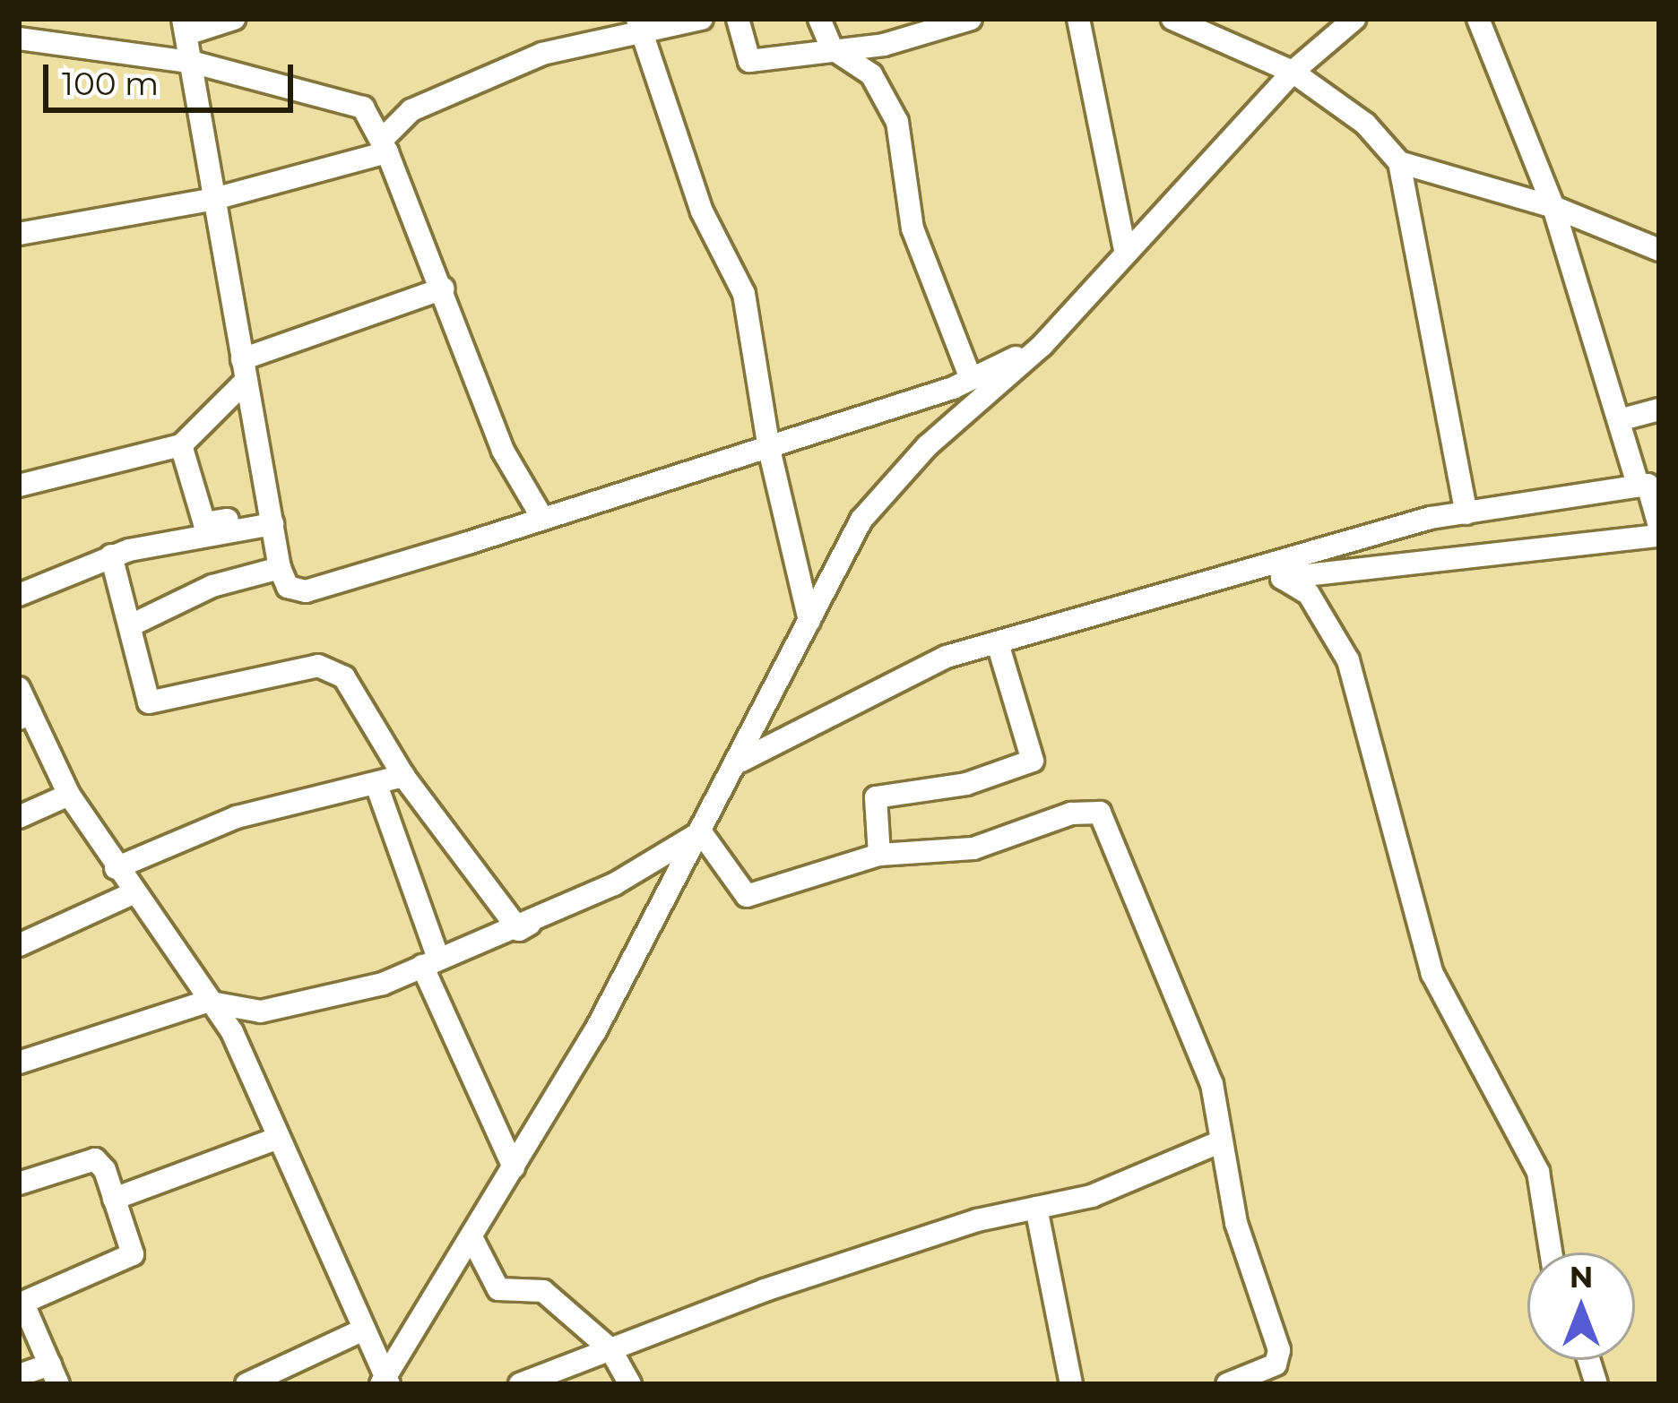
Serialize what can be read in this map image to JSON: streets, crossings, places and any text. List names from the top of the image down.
{
  "scale_bar": "100 m",
  "north": "top"
}
